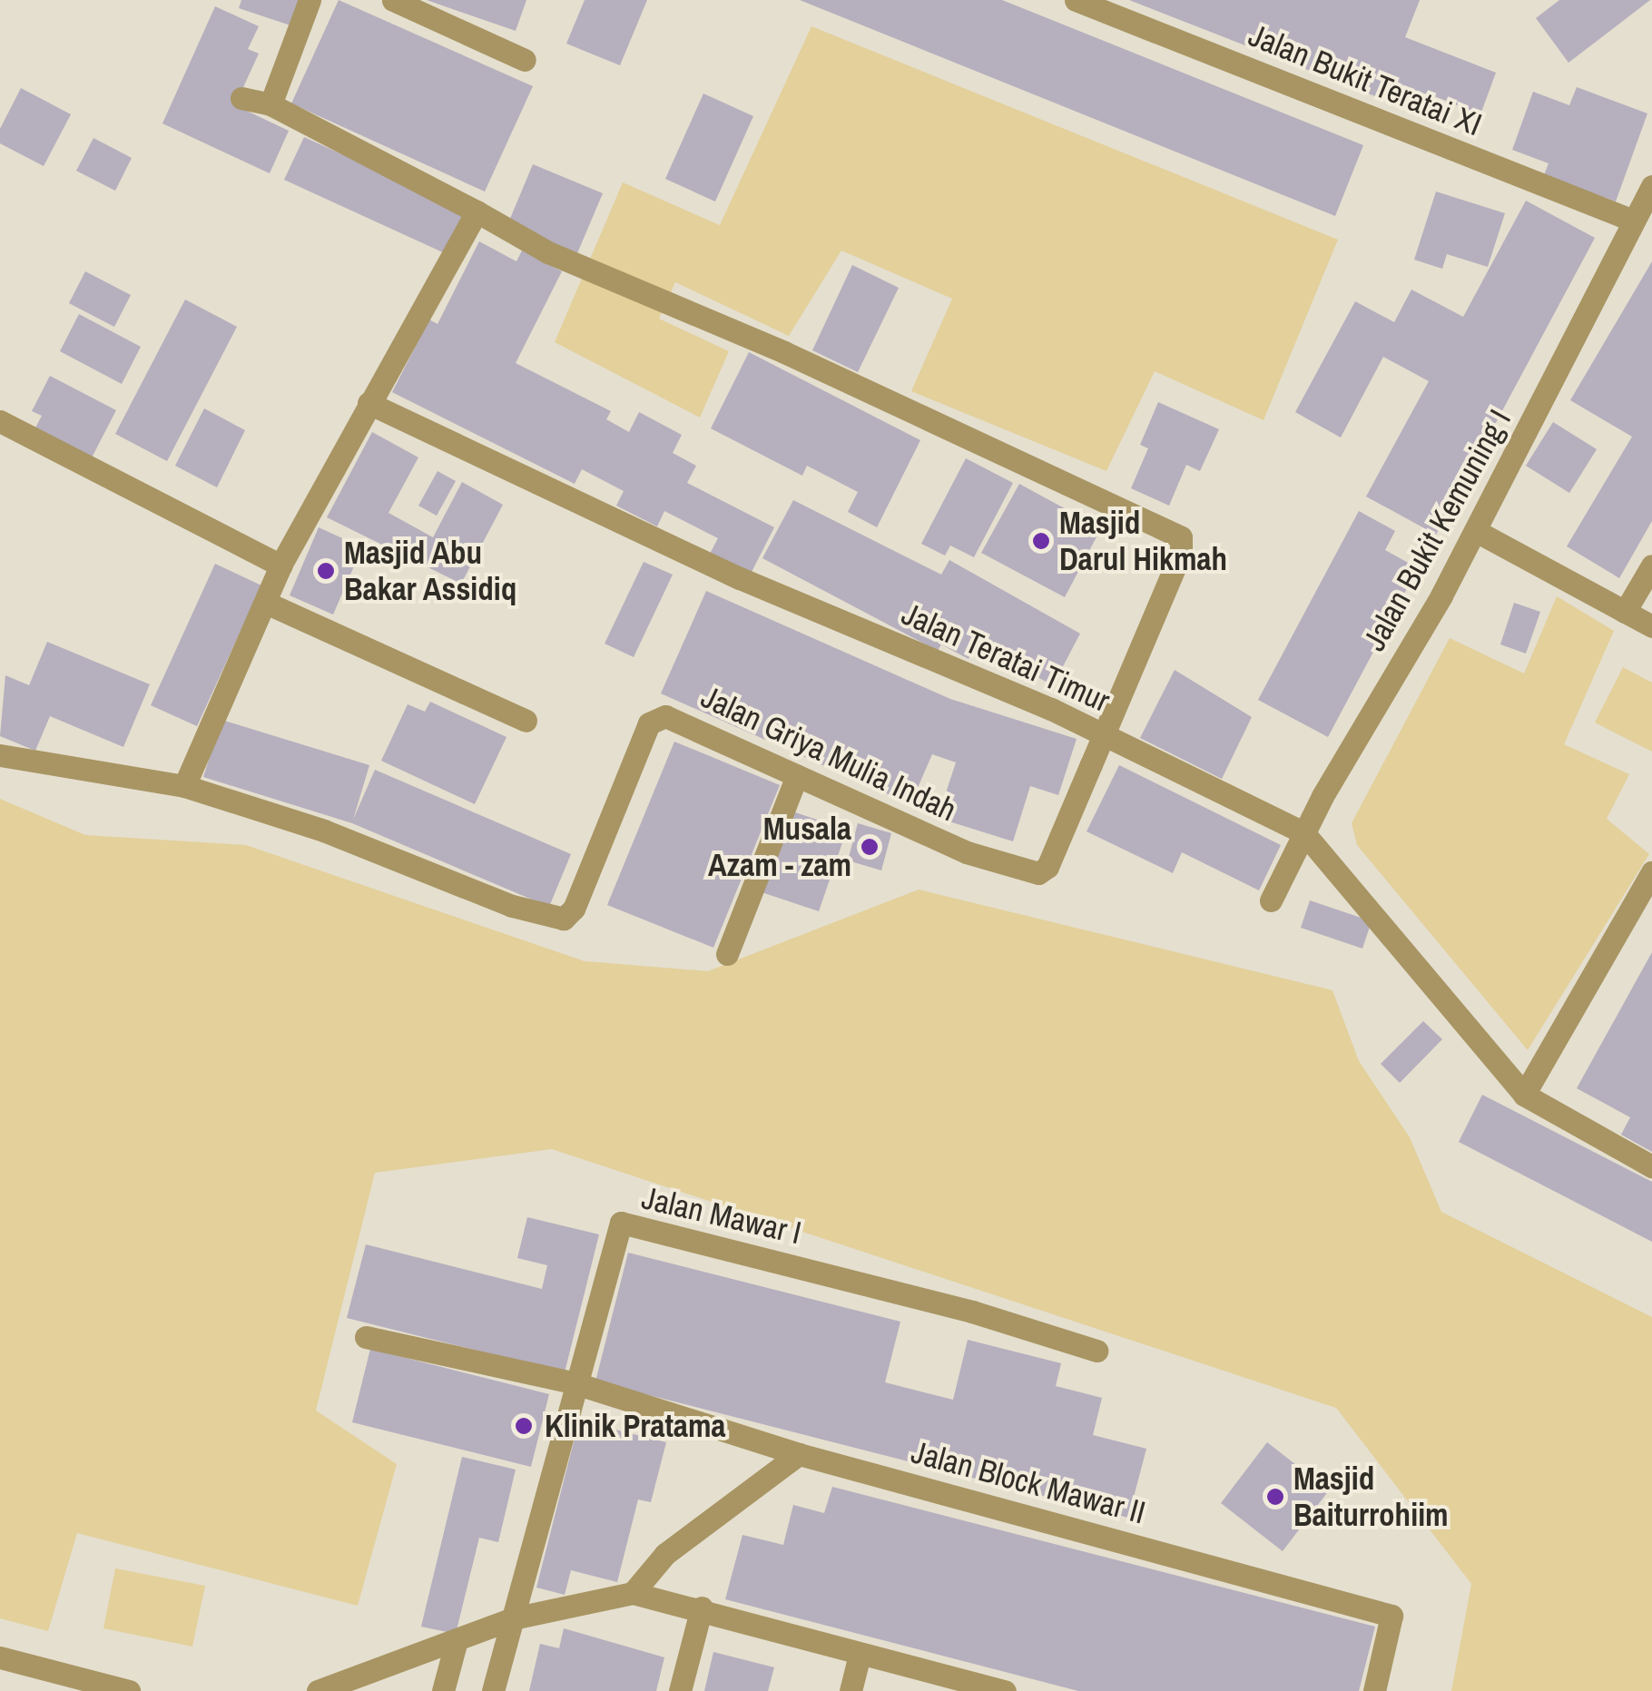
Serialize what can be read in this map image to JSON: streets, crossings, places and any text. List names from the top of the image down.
{
  "streets": {
    "street": [
      "Jalan Bukit Teratai XI",
      "Jalan Bukit Kemuning I",
      "Jalan Teratai Timur",
      "Jalan Griya Mulia Indah",
      "Jalan Mawar I",
      "Jalan Block Mawar II"
    ]
  },
  "crossings": [
    ["Jalan Bukit Teratai XI", "Jalan Bukit Kemuning I"],
    ["Jalan Bukit Kemuning I", "Jalan Teratai Timur"],
    ["Jalan Teratai Timur", "Jalan Griya Mulia Indah"],
    ["Jalan Mawar I", "Jalan Block Mawar II"]
  ],
  "places": [
    "Masjid Darul Hikmah",
    "Masjid Abu Bakar Assidiq",
    "Musala Azam - zam",
    "Klinik Pratama",
    "Masjid Baiturrohiim"
  ]
}
